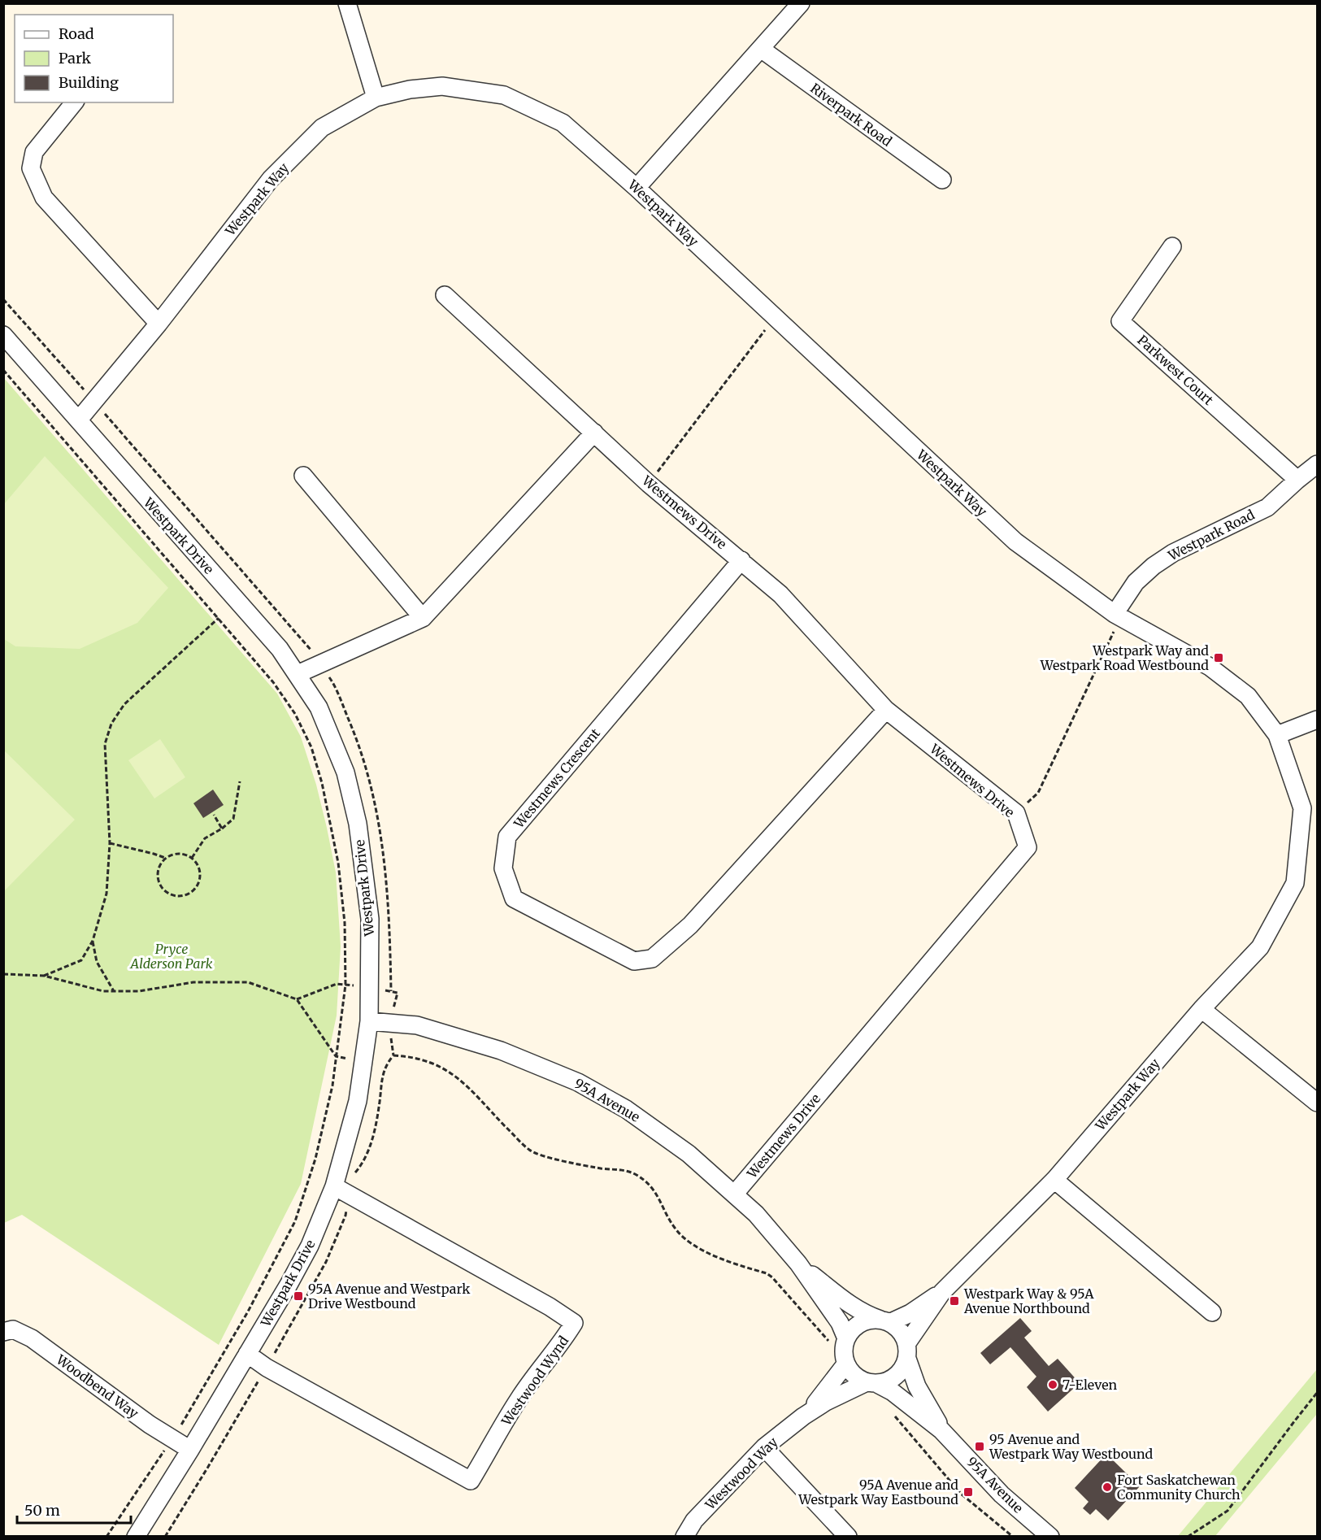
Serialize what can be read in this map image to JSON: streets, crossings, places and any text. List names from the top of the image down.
{
  "streets": {
    "street": [
      "Riverpark Road",
      "Westpark Way",
      "Parkwest Court",
      "Westmews Drive",
      "Westpark Road",
      "Westpark Drive",
      "Westmews Crescent",
      "95A Avenue",
      "Westwood Wynd",
      "Woodbend Way",
      "Westwood Way"
    ]
  },
  "crossings": [
    ["Westpark Way", "Westpark Road"],
    ["Westpark Way", "Westpark Drive"],
    ["Westpark Way", "95A Avenue"],
    ["Westpark Way", "Westwood Way"],
    ["Parkwest Court", "Westpark Road"],
    ["Westmews Drive", "Westmews Crescent"],
    ["Westmews Drive", "95A Avenue"],
    ["Westpark Drive", "95A Avenue"],
    ["Westpark Drive", "Westwood Wynd"],
    ["Westpark Drive", "Woodbend Way"],
    ["95A Avenue", "Westwood Way"]
  ],
  "parks": ["Pryce Alderson Park"],
  "places": {
    "transit": [
      "Westpark Way and Westpark Road Westbound",
      "95A Avenue and Westpark Drive Westbound",
      "Westpark Way & 95A Avenue Northbound",
      "95 Avenue and Westpark Way Westbound",
      "95A Avenue and Westpark Way Eastbound"
    ],
    "other": ["7-Eleven", "Fort Saskatchewan Community Church"]
  },
  "legend": ["Road", "Park", "Building"],
  "scale_bar": "50 m"
}
